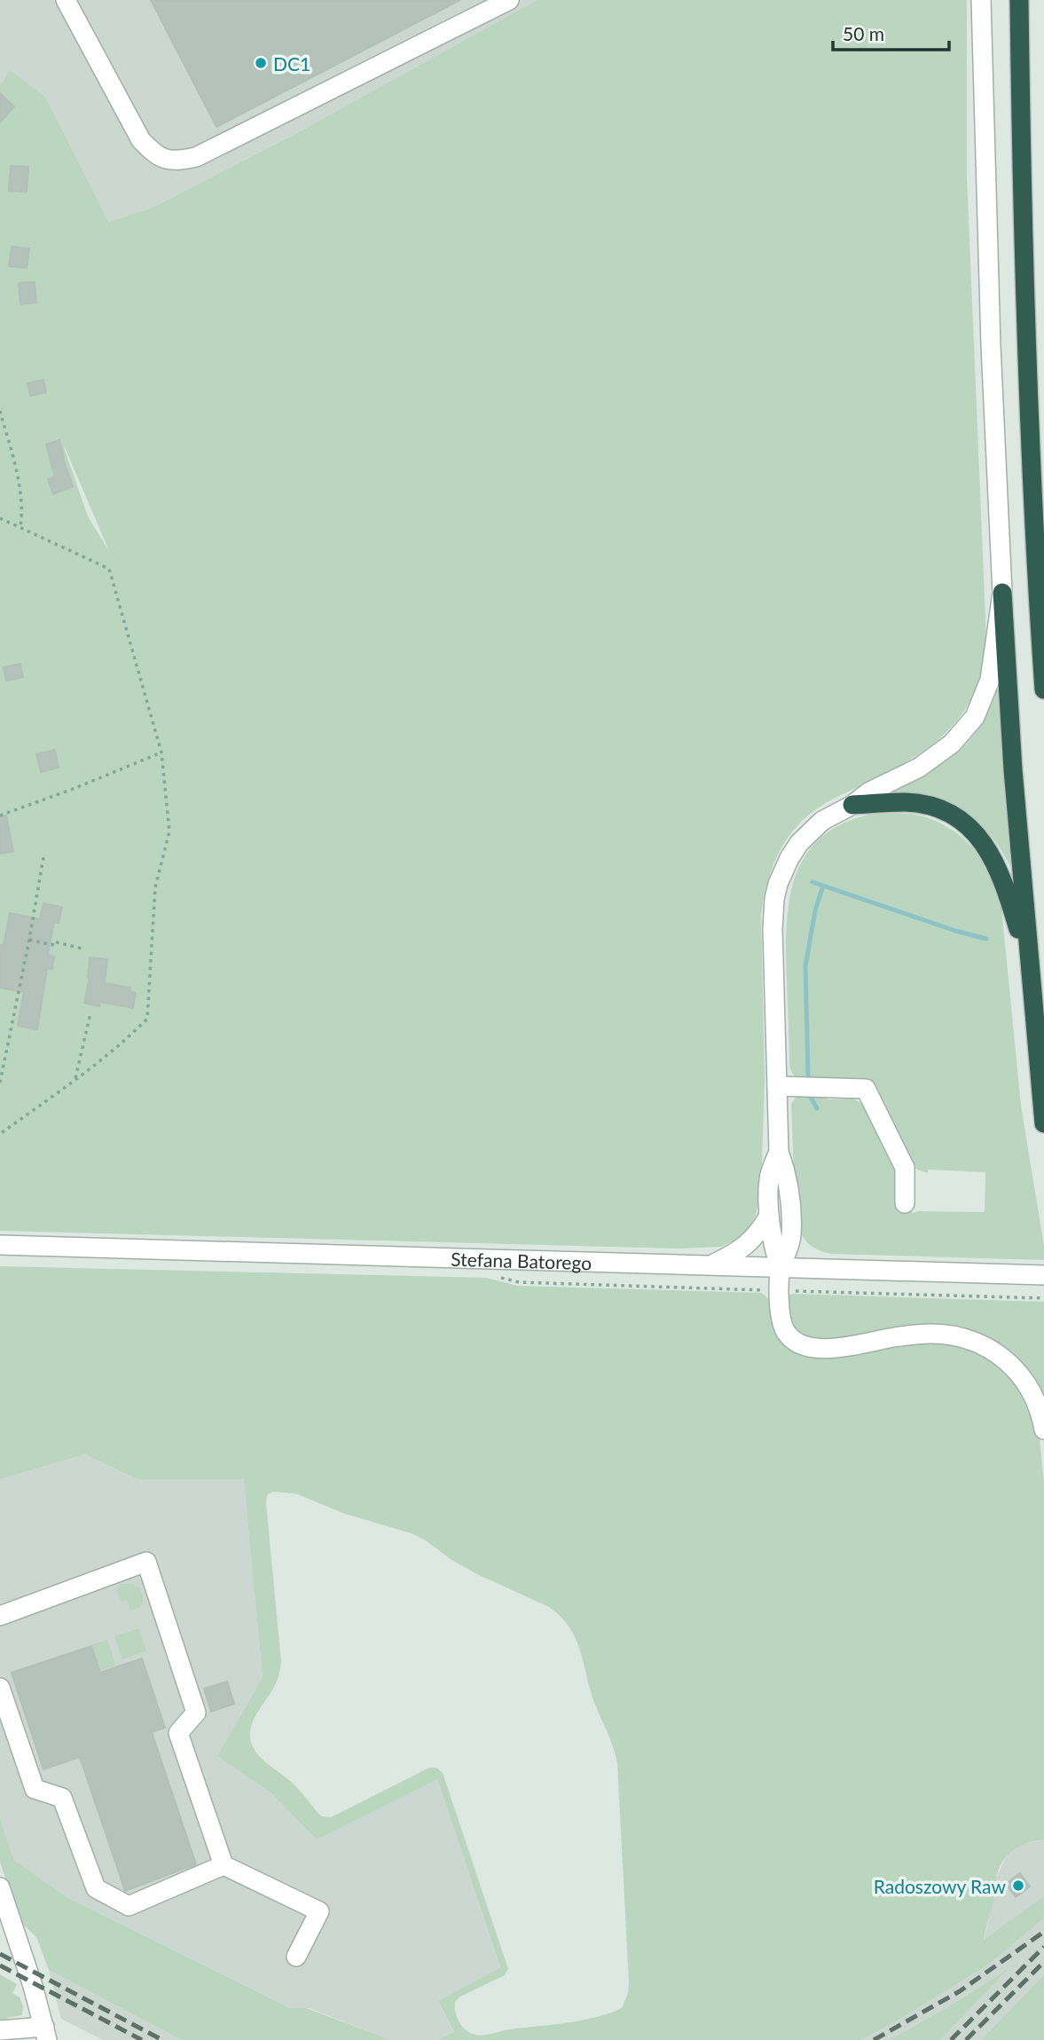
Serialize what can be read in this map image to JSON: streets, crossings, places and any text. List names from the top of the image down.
{
  "streets": {
    "street": ["Stefana Batorego"]
  },
  "places": ["DC1", "Radoszowy Raw"],
  "scale_bar": "50 m"
}
